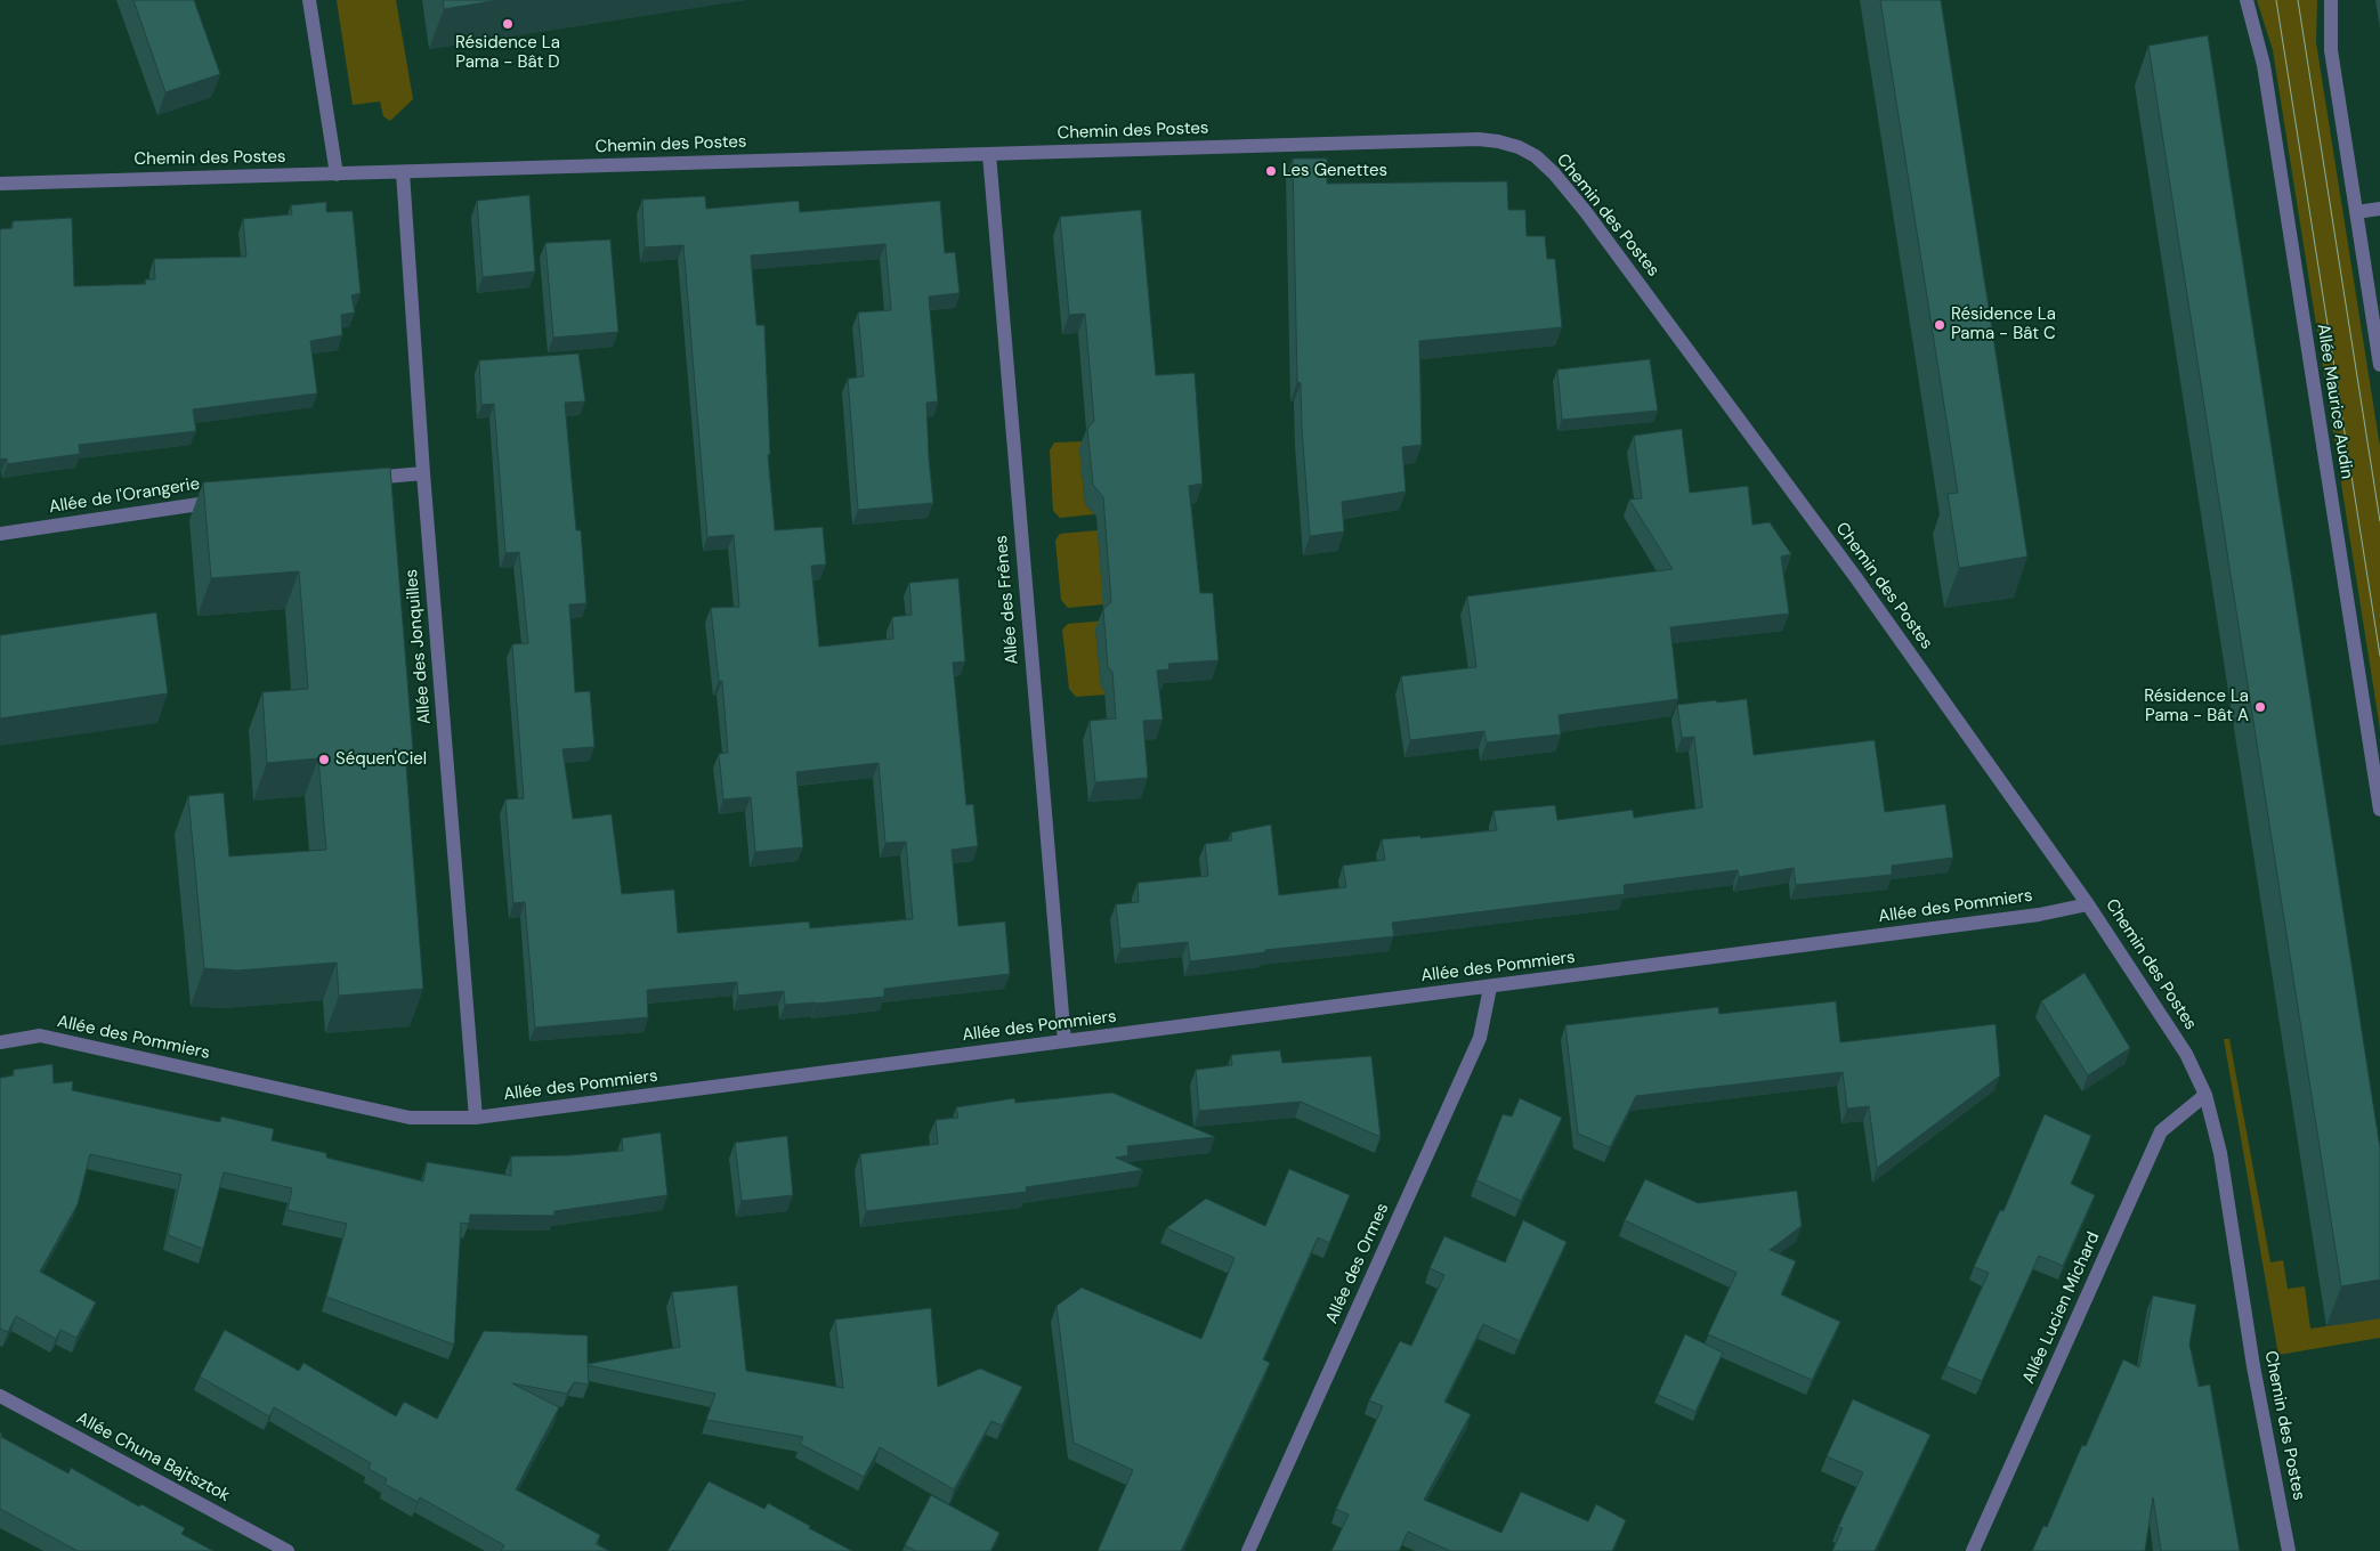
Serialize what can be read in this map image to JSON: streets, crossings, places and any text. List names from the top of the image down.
{
  "streets": {
    "street": [
      "Chemin des Postes",
      "Allée Maurice Audin",
      "Allée de l'Orangerie",
      "Allée des Frênes",
      "Allée des Jonquilles",
      "Allée des Pommiers",
      "Allée des Ormes",
      "Allée Lucien Michard",
      "Allée Chuna Bajtsztok"
    ]
  },
  "crossings": [
    ["Chemin des Postes", "Allée des Frênes"],
    ["Chemin des Postes", "Allée des Jonquilles"],
    ["Chemin des Postes", "Allée des Pommiers"],
    ["Chemin des Postes", "Allée Lucien Michard"],
    ["Allée des Frênes", "Allée des Pommiers"],
    ["Allée des Jonquilles", "Allée des Pommiers"],
    ["Allée des Pommiers", "Allée des Ormes"]
  ],
  "places": [
    "Résidence La Pama - Bât D",
    "Les Genettes",
    "Résidence La Pama - Bât C",
    "Résidence La Pama - Bât A",
    "Séquen'Ciel"
  ]
}
